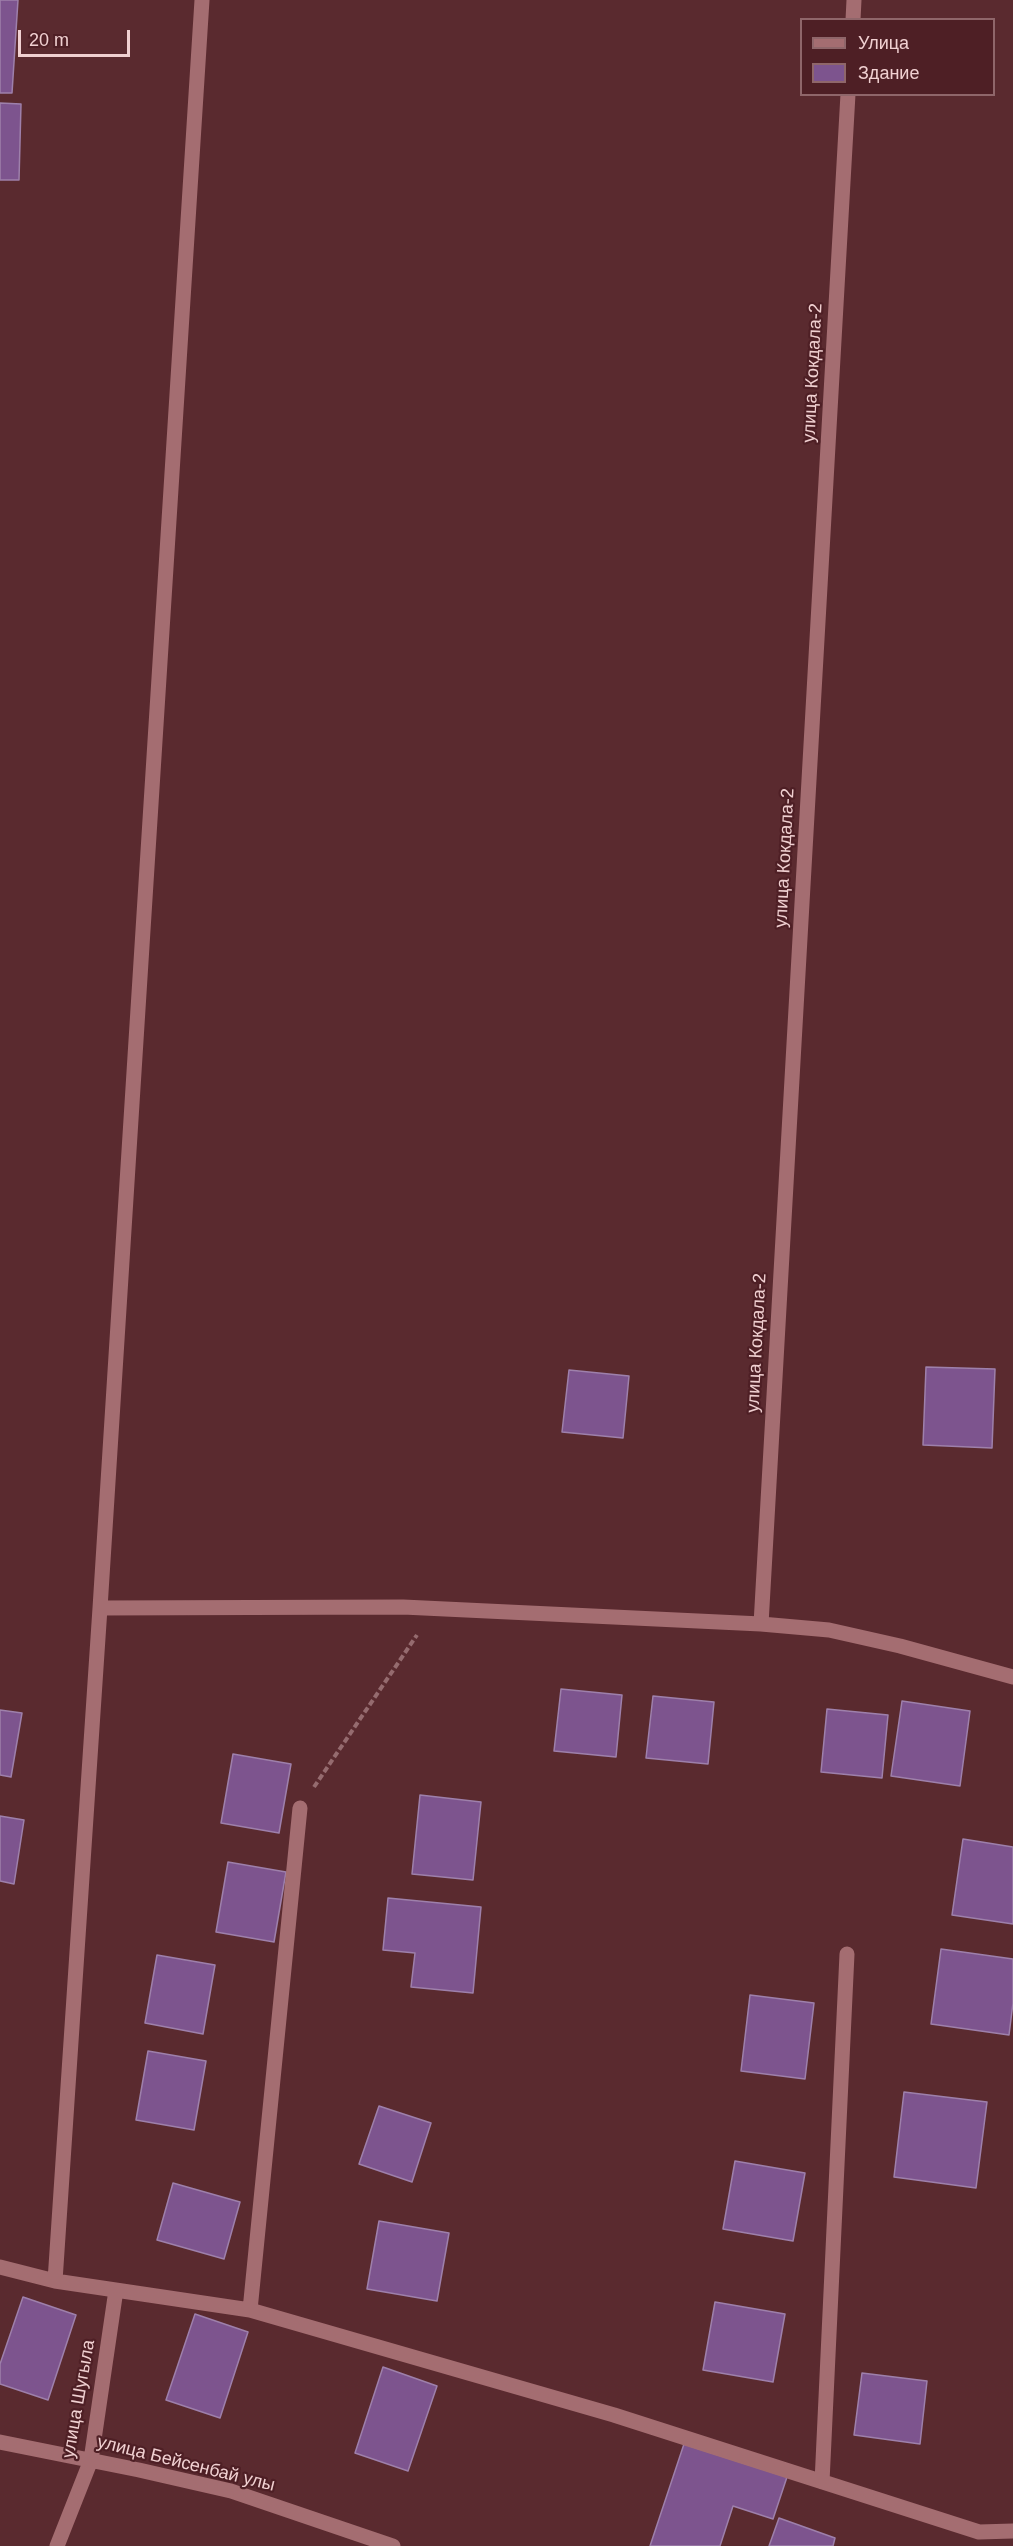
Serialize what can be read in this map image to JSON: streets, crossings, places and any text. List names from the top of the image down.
{
  "streets": {
    "street": ["улица Кокдала-2", "улица Шугыла", "улица Бейсенбай улы"]
  },
  "crossings": [
    ["улица Шугыла", "улица Бейсенбай улы"]
  ],
  "legend": ["Улица", "Здание"],
  "scale_bar": "20 m"
}
